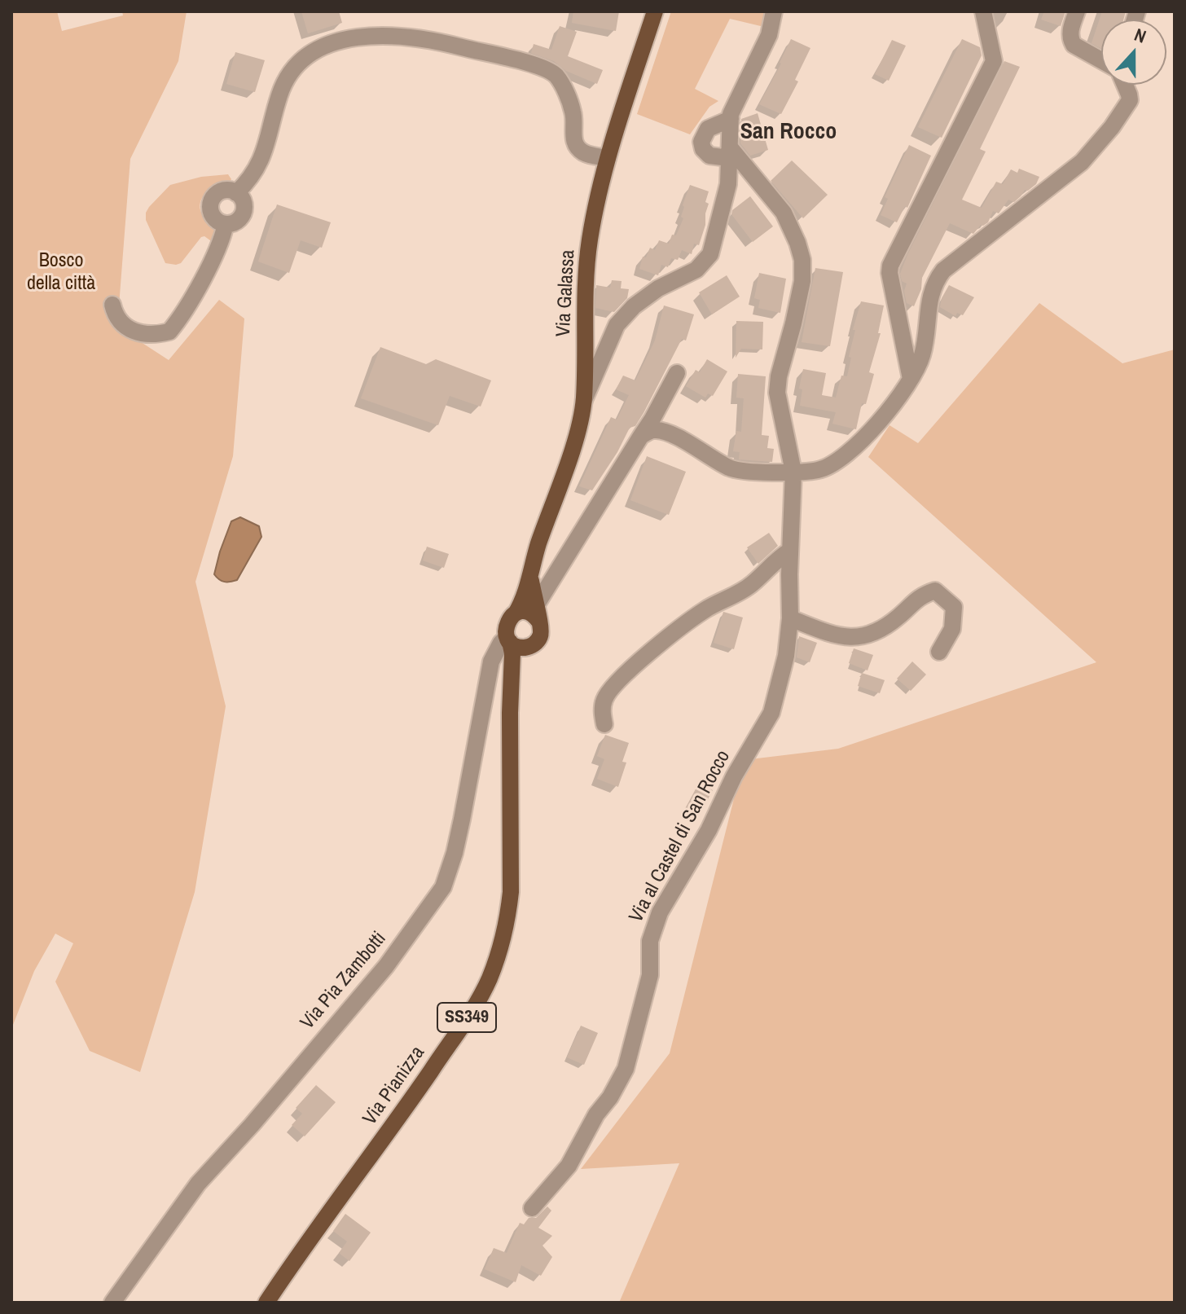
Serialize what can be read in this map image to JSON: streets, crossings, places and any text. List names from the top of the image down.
{
  "streets": {
    "main road": ["Via Galassa", "SS349", "Via Pianizza"],
    "street": ["Via al Castel di San Rocco", "Via Pia Zambotti"]
  },
  "crossings": [
    ["Via Galassa", "Via Pia Zambotti"],
    ["Via Galassa", "Via Pianizza"],
    ["Via Pia Zambotti", "Via Pianizza"]
  ],
  "districts": ["San Rocco"],
  "parks": ["Bosco della città"],
  "north": "top"
}
